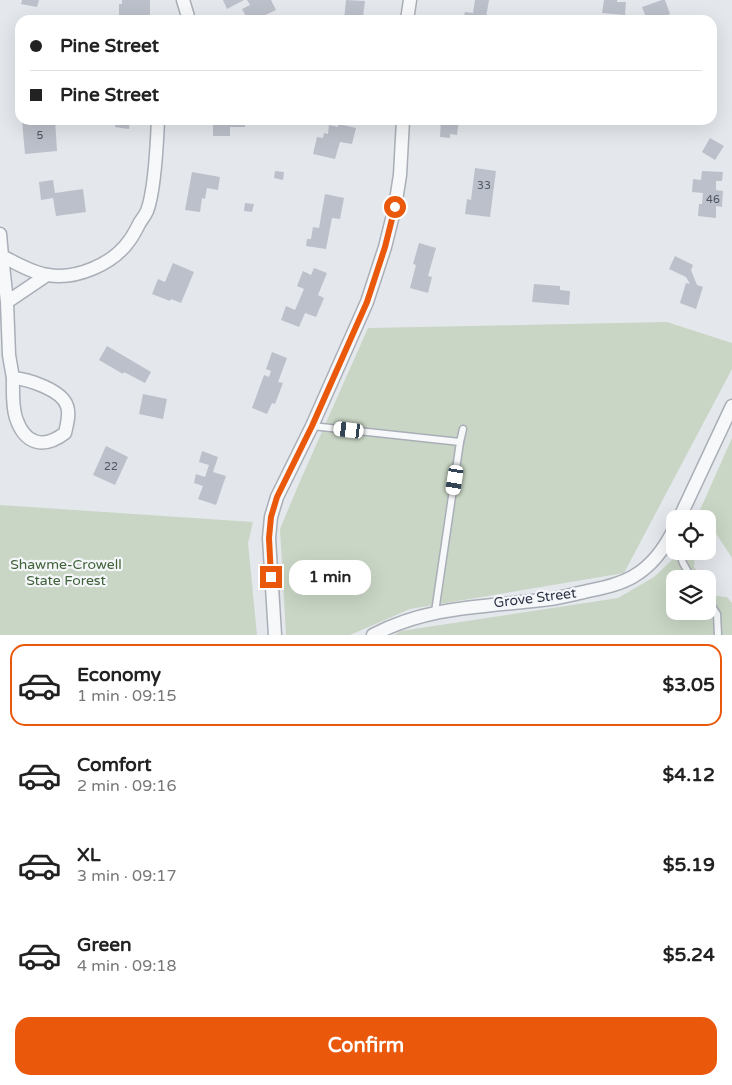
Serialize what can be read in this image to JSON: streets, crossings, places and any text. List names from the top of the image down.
{
  "streets": {
    "street": ["Grove Street"]
  },
  "parks": ["Shawme-Crowell State Forest"],
  "house_numbers": [
    "5",
    "33",
    "46",
    "22"
  ],
  "page": {
    "banner": ["Pine Street", "Pine Street"],
    "bubble": "1 min",
    "list": [
      {
        "name": "Economy",
        "note": "1 min · 09:15",
        "value": "$3.05"
      },
      {
        "name": "Comfort",
        "note": "2 min · 09:16",
        "value": "$4.12"
      },
      {
        "name": "XL",
        "note": "3 min · 09:17",
        "value": "$5.19"
      },
      {
        "name": "Green",
        "note": "4 min · 09:18",
        "value": "$5.24"
      }
    ],
    "buttons": "Confirm"
  }
}
